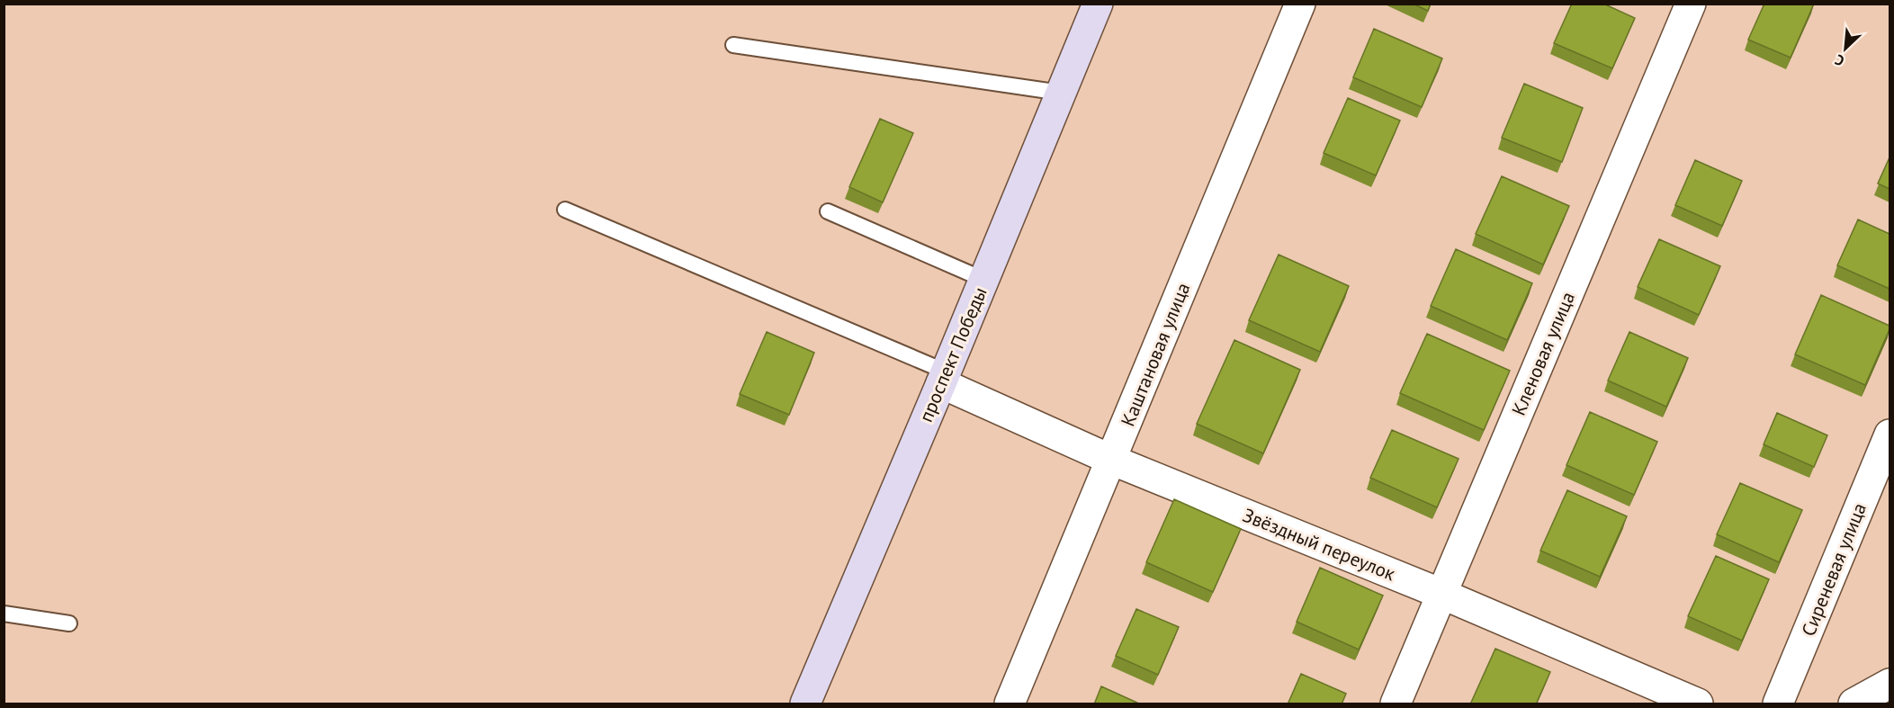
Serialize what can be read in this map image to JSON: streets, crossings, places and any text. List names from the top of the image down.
{
  "streets": {
    "main road": ["проспект Победы"],
    "street": [
      "Кленовая улица",
      "Каштановая улица",
      "Звёздный переулок",
      "Сиреневая улица"
    ]
  },
  "crossings": [
    ["Кленовая улица", "Звёздный переулок"],
    ["проспект Победы", "Звёздный переулок"],
    ["Каштановая улица", "Звёздный переулок"]
  ],
  "north": "bottom left"
}
